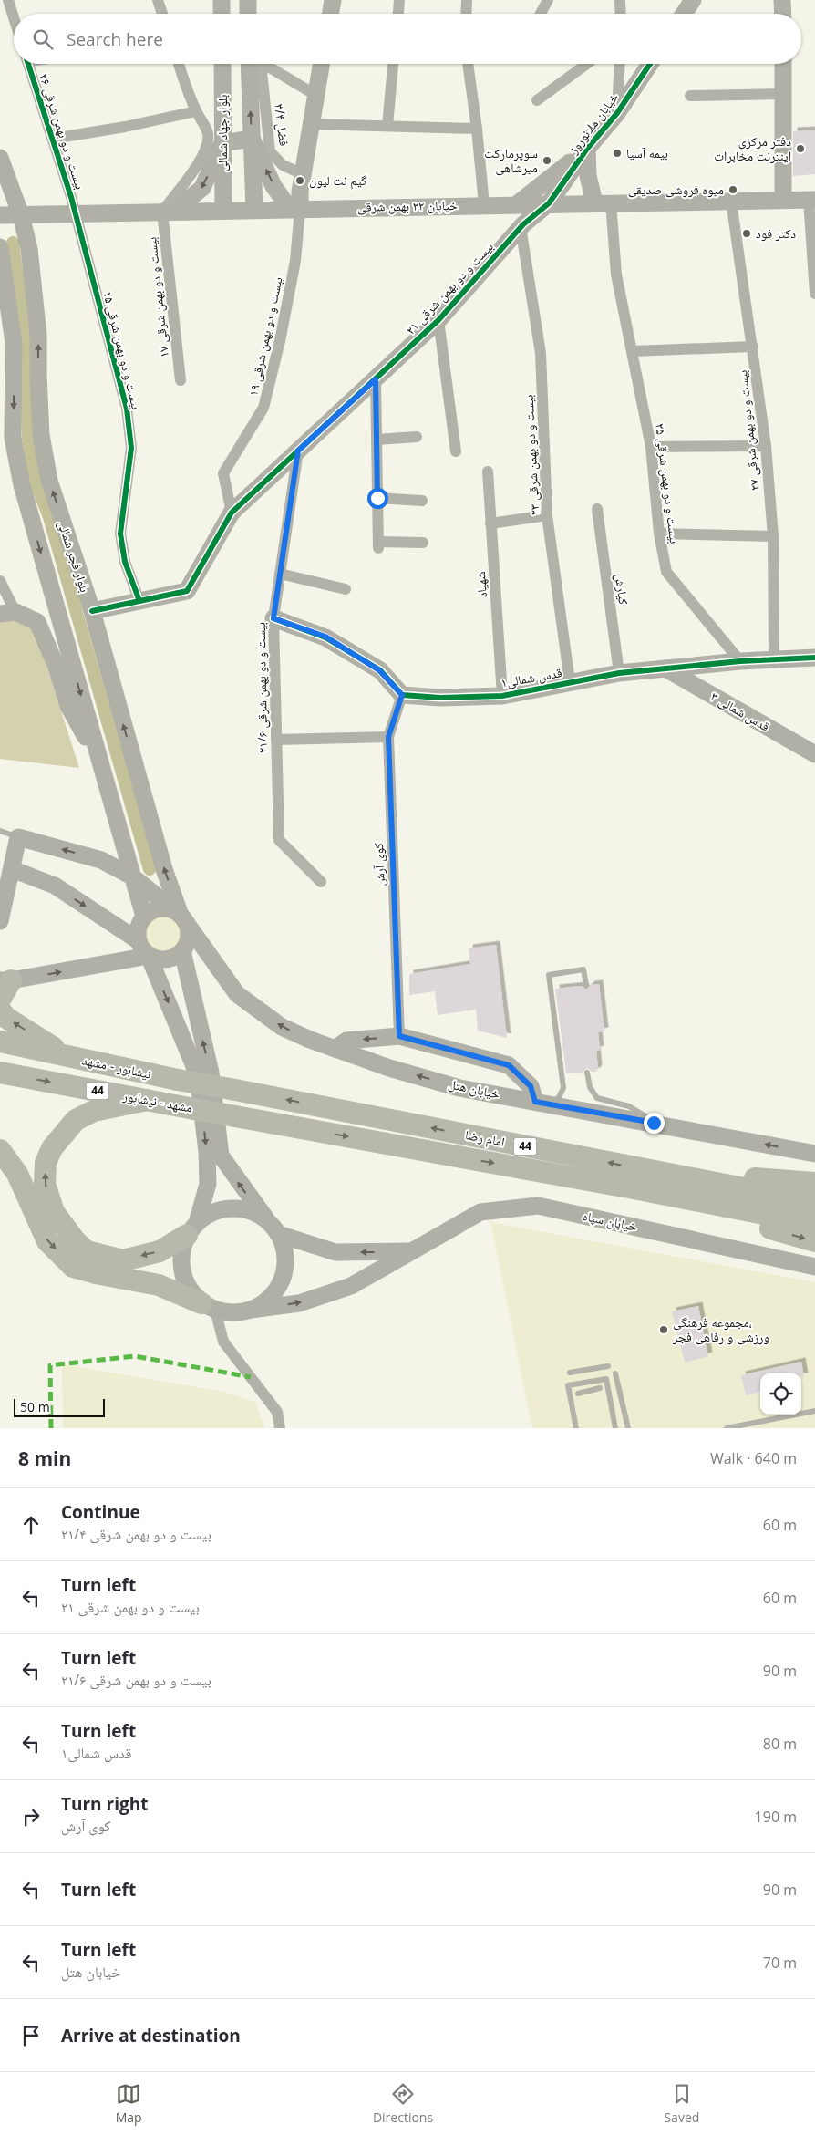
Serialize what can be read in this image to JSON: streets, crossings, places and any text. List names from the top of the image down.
{
  "streets": {
    "highway": [
      "نیشابور - مشهد",
      "44",
      "مشهد - نیشابور",
      "امام رضا"
    ],
    "main road": [
      "خیابان ملانوروز",
      "بلوار جهاد شمالی",
      "خیابان ۲۲ بهمن شرقی",
      "بیست و دو بهمن شرقی ۲۱",
      "بلوار فجر شمالی",
      "قدس شمالی۱",
      "قدس شمالی ۳",
      "خیابان هتل",
      "خیابان سپاه"
    ],
    "street": [
      "فضل ۳/۴",
      "بیست و دو بهمن شرقی ۲۶",
      "بیست و دو بهمن شرقی ۱۷",
      "بیست و دو بهمن شرقی ۱۹",
      "بیست و دو بهمن شرقی ۱۵",
      "بیست و دو بهمن شرقی ۲۷",
      "بیست و دو بهمن شرقی ۲۳",
      "بیست و دو بهمن شرقی ۲۵",
      "شهیاد",
      "کیارش",
      "بیست و دو بهمن شرقی ۲۱/۶",
      "کوی آرش"
    ]
  },
  "crossings": [
    ["خیابان ملانوروز", "خیابان ۲۲ بهمن شرقی"],
    ["خیابان ملانوروز", "بیست و دو بهمن شرقی ۲۱"],
    ["خیابان ملانوروز", "بیست و دو بهمن شرقی ۲۵"],
    ["بیست و دو بهمن شرقی ۲۶", "خیابان ۲۲ بهمن شرقی"],
    ["بیست و دو بهمن شرقی ۲۶", "بیست و دو بهمن شرقی ۱۵"],
    ["بلوار جهاد شمالی", "خیابان ۲۲ بهمن شرقی"],
    ["خیابان ۲۲ بهمن شرقی", "بیست و دو بهمن شرقی ۲۱"],
    ["خیابان ۲۲ بهمن شرقی", "بیست و دو بهمن شرقی ۱۷"],
    ["خیابان ۲۲ بهمن شرقی", "بیست و دو بهمن شرقی ۱۹"],
    ["خیابان ۲۲ بهمن شرقی", "بیست و دو بهمن شرقی ۱۵"],
    ["خیابان ۲۲ بهمن شرقی", "بیست و دو بهمن شرقی ۲۷"],
    ["خیابان ۲۲ بهمن شرقی", "بیست و دو بهمن شرقی ۲۵"],
    ["خیابان ۲۲ بهمن شرقی", "بلوار فجر شمالی"],
    ["بیست و دو بهمن شرقی ۲۱", "بیست و دو بهمن شرقی ۱۹"],
    ["بیست و دو بهمن شرقی ۲۱", "بیست و دو بهمن شرقی ۱۵"],
    ["بیست و دو بهمن شرقی ۲۱", "بیست و دو بهمن شرقی ۲۳"],
    ["بیست و دو بهمن شرقی ۲۱", "بیست و دو بهمن شرقی ۲۱/۶"],
    ["بیست و دو بهمن شرقی ۲۷", "قدس شمالی۱"],
    ["بیست و دو بهمن شرقی ۲۳", "قدس شمالی۱"],
    ["بیست و دو بهمن شرقی ۲۵", "قدس شمالی۱"],
    ["بلوار فجر شمالی", "خیابان هتل"],
    ["شهیاد", "قدس شمالی۱"],
    ["کیارش", "قدس شمالی۱"],
    ["قدس شمالی۱", "قدس شمالی ۳"],
    ["قدس شمالی۱", "کوی آرش"],
    ["نیشابور - مشهد", "امام رضا"],
    ["مشهد - نیشابور", "امام رضا"]
  ],
  "one_way": ["خیابان هتل"],
  "places": [
    "دفتر مرکزی اینترنت مخابرات",
    "بیمه آسیا",
    "سوپرمارکت میرشاهی",
    "گیم نت لیون",
    "میوه فروشی صدیقی",
    "دکتر فود",
    "مجموعه فرهنگی، ورزشی و رفاهی فجر"
  ],
  "scale_bar": "50 m",
  "page": {
    "search": "Search here",
    "scale": "50 m",
    "heading": ["8 min", "Walk · 640 m"],
    "list": [
      ["Continue", "بیست و دو بهمن شرقی ۲۱/۴", "60 m"],
      ["Turn left", "بیست و دو بهمن شرقی ۲۱", "60 m"],
      ["Turn left", "بیست و دو بهمن شرقی ۲۱/۶", "90 m"],
      ["Turn left", "قدس شمالی۱", "80 m"],
      ["Turn right", "کوی آرش", "190 m"],
      ["Turn left", "90 m"],
      ["Turn left", "خیابان هتل", "70 m"],
      "Arrive at destination"
    ],
    "nav": ["Map", "Directions", "Saved"]
  }
}
